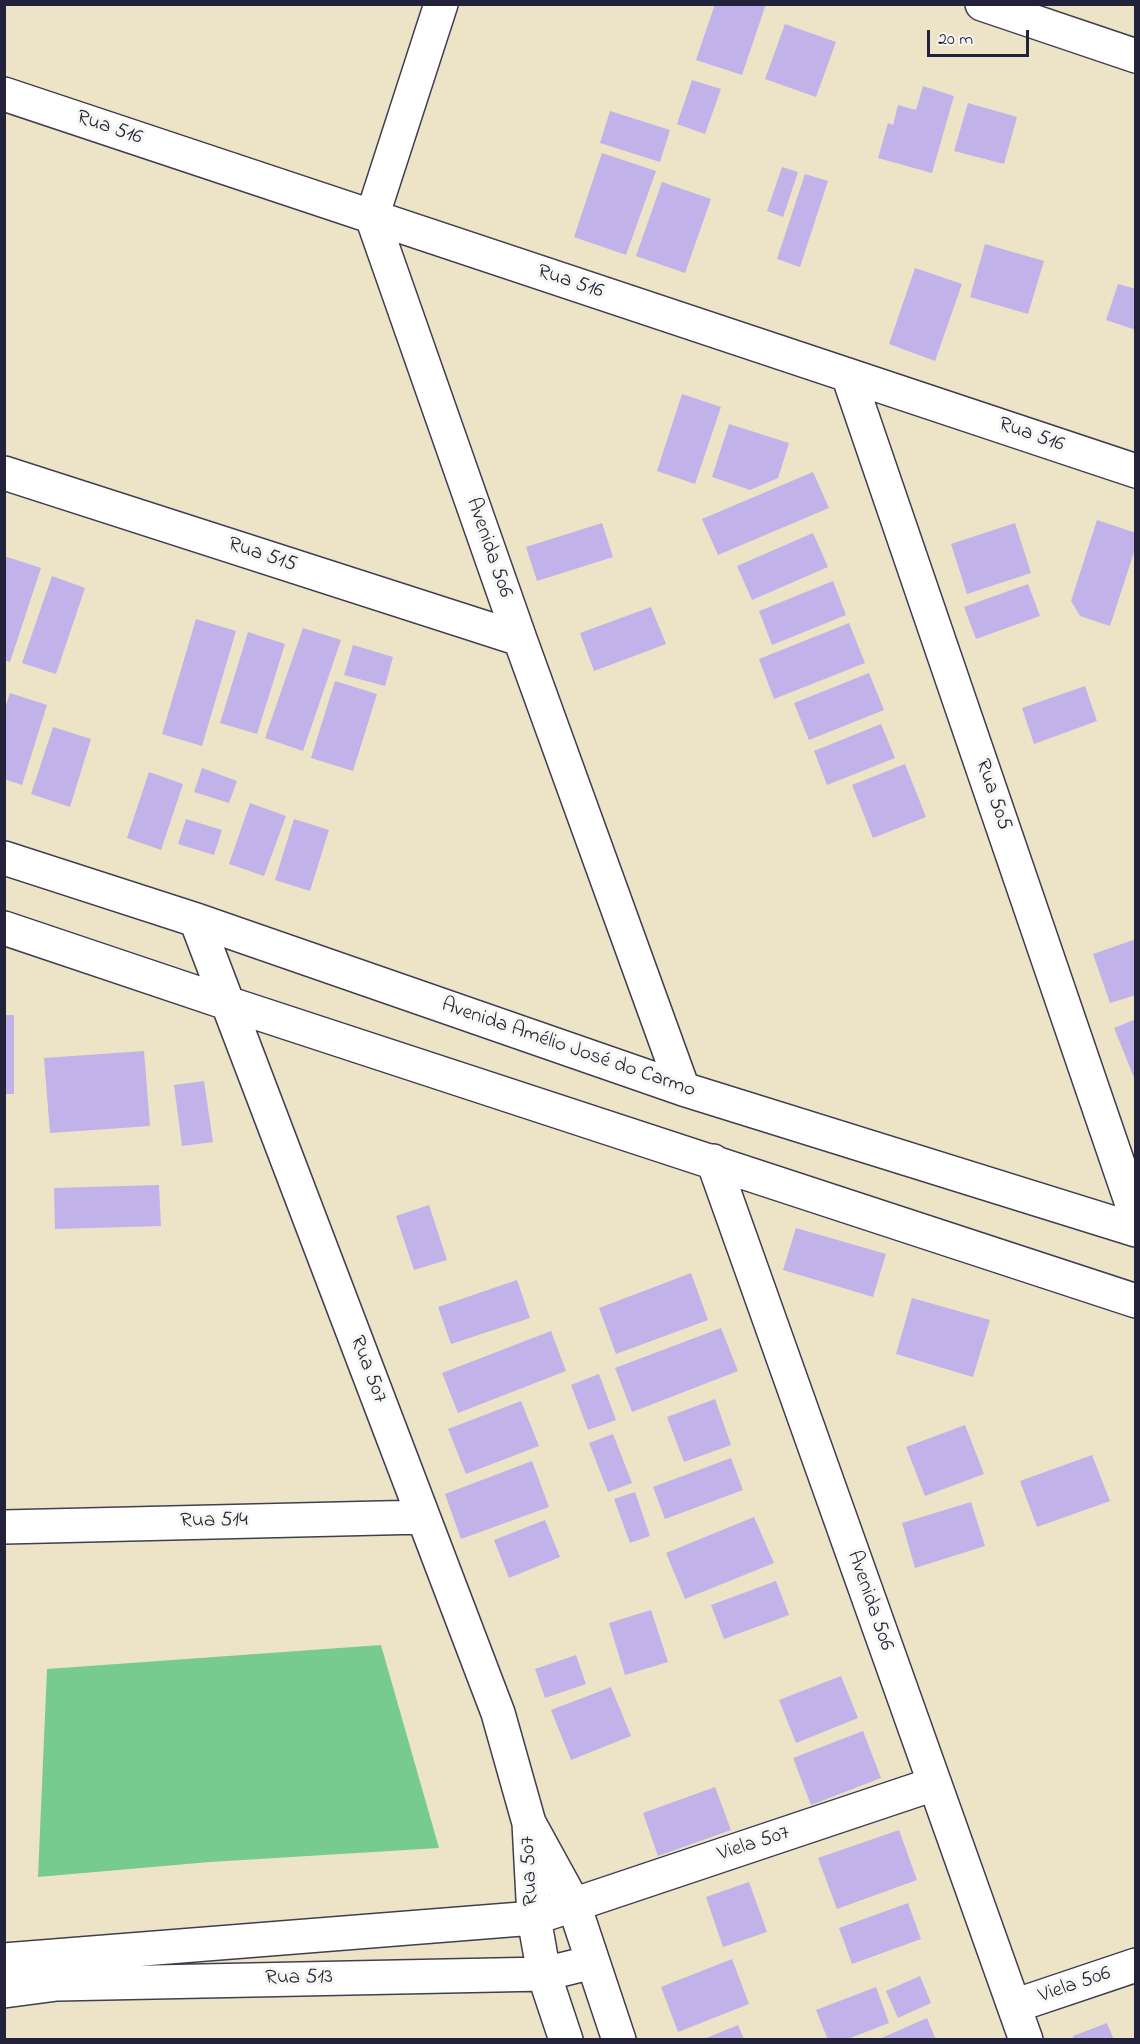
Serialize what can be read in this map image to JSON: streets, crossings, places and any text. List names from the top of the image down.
{
  "streets": {
    "street": [
      "Rua 516",
      "Avenida 506",
      "Rua 515",
      "Rua 505",
      "Avenida Amélio José do Carmo",
      "Rua 507",
      "Rua 514",
      "Viela 507",
      "Rua 513",
      "Viela 506"
    ]
  },
  "crossings": [
    ["Rua 516", "Avenida 506"],
    ["Rua 516", "Rua 505"],
    ["Avenida 506", "Rua 515"],
    ["Avenida 506", "Avenida Amélio José do Carmo"],
    ["Avenida 506", "Viela 507"],
    ["Avenida 506", "Viela 506"],
    ["Avenida Amélio José do Carmo", "Rua 507"],
    ["Rua 507", "Rua 514"],
    ["Rua 507", "Viela 507"],
    ["Rua 507", "Rua 513"],
    ["Viela 507", "Rua 513"]
  ],
  "scale_bar": "20 m"
}
